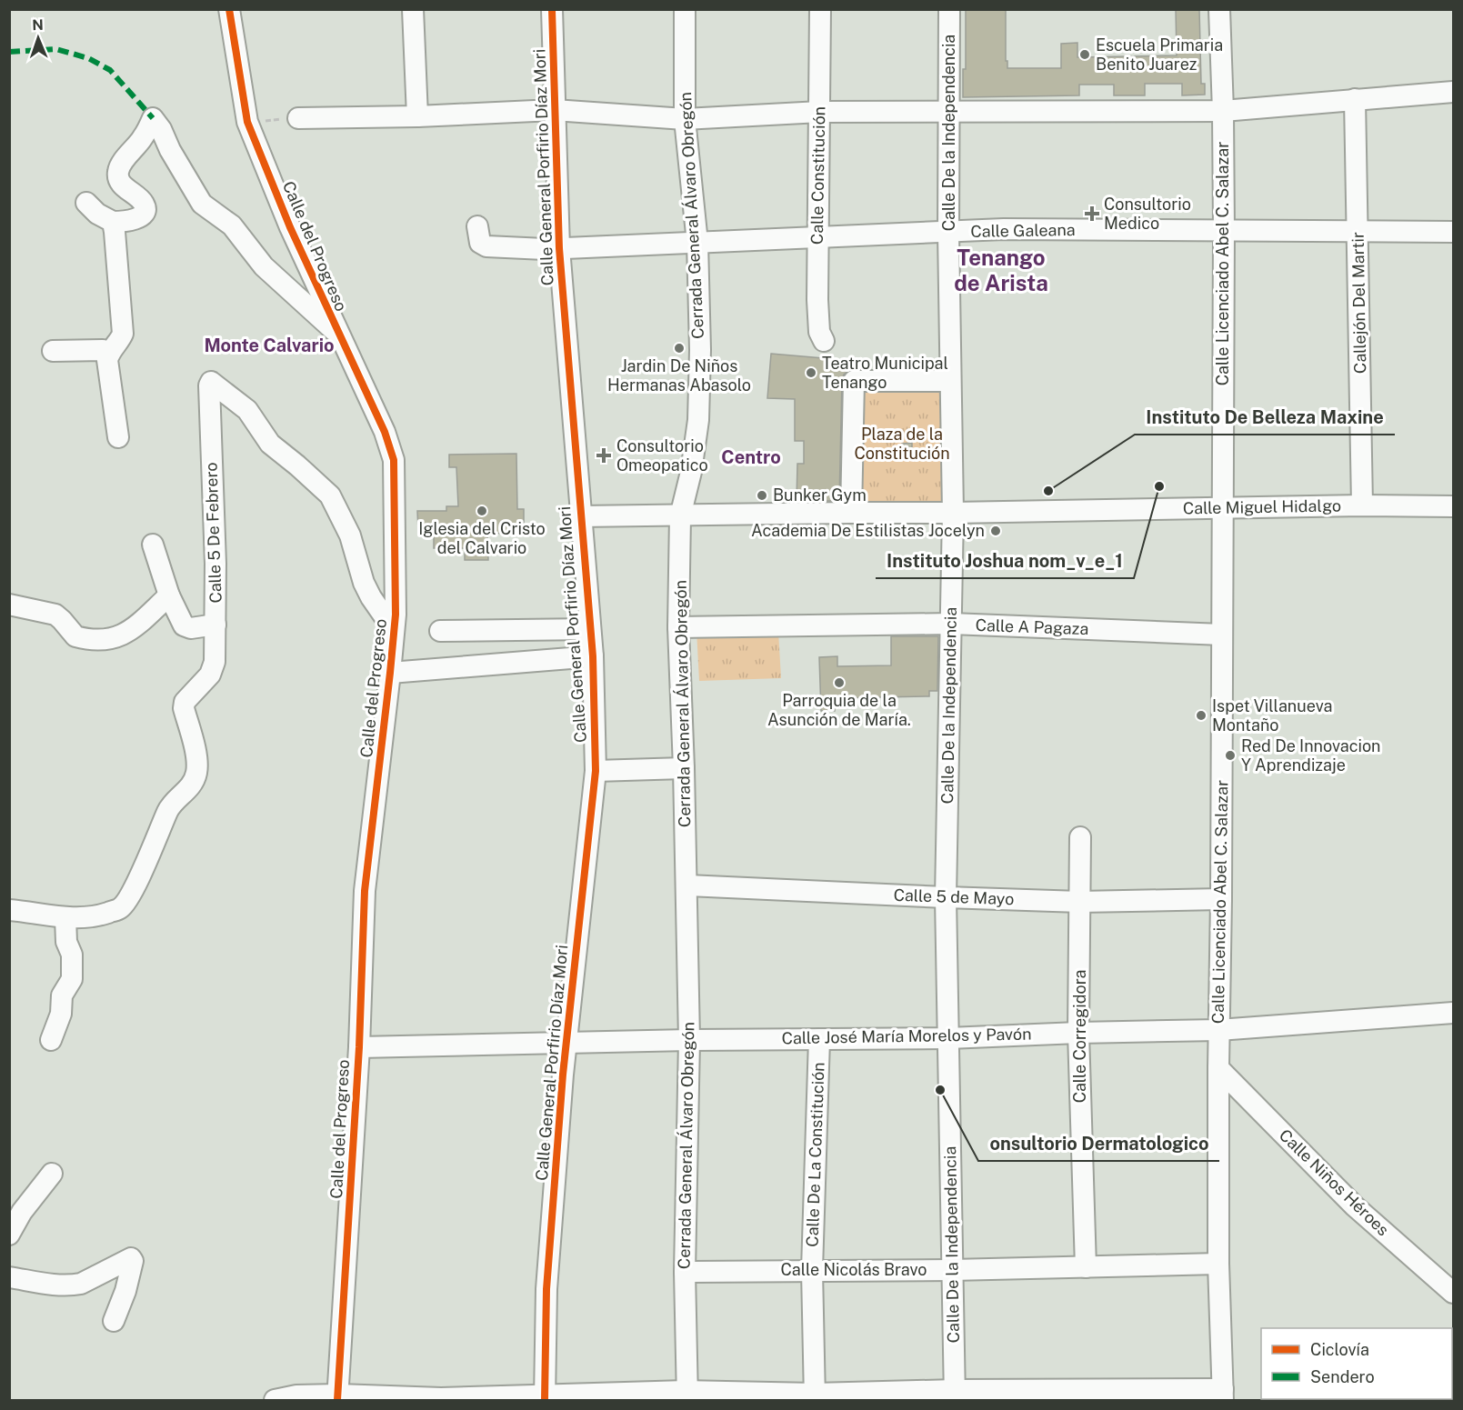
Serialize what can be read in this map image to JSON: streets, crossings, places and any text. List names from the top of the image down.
{
  "streets": {
    "street": [
      "Calle De la Independencia",
      "Calle General Porfirio Díaz Mori",
      "Calle Constitución",
      "Cerrada General Álvaro Obregón",
      "Calle Galeana",
      "Calle del Progreso",
      "Calle Licenciado Abel C. Salazar",
      "Callejón Del Martir",
      "Calle Miguel Hidalgo",
      "Calle 5 De Febrero",
      "Calle A Pagaza",
      "Calle 5 de Mayo",
      "Calle José María Morelos y Pavón",
      "Calle Corregidora",
      "Calle De La Constitución",
      "Calle Niños Héroes",
      "Calle Nicolás Bravo"
    ]
  },
  "crossings": [
    ["Calle De la Independencia", "Calle Galeana"],
    ["Calle De la Independencia", "Calle Miguel Hidalgo"],
    ["Calle De la Independencia", "Calle A Pagaza"],
    ["Calle De la Independencia", "Calle 5 de Mayo"],
    ["Calle De la Independencia", "Calle José María Morelos y Pavón"],
    ["Calle De la Independencia", "Calle Nicolás Bravo"],
    ["Calle General Porfirio Díaz Mori", "Calle Galeana"],
    ["Calle General Porfirio Díaz Mori", "Calle Miguel Hidalgo"],
    ["Calle General Porfirio Díaz Mori", "Calle José María Morelos y Pavón"],
    ["Calle Constitución", "Calle Galeana"],
    ["Cerrada General Álvaro Obregón", "Calle Galeana"],
    ["Cerrada General Álvaro Obregón", "Calle Miguel Hidalgo"],
    ["Cerrada General Álvaro Obregón", "Calle A Pagaza"],
    ["Cerrada General Álvaro Obregón", "Calle 5 de Mayo"],
    ["Cerrada General Álvaro Obregón", "Calle José María Morelos y Pavón"],
    ["Cerrada General Álvaro Obregón", "Calle Nicolás Bravo"],
    ["Calle Galeana", "Calle Licenciado Abel C. Salazar"],
    ["Calle Galeana", "Callejón Del Martir"],
    ["Calle del Progreso", "Calle 5 De Febrero"],
    ["Calle del Progreso", "Calle José María Morelos y Pavón"],
    ["Calle Licenciado Abel C. Salazar", "Calle Miguel Hidalgo"],
    ["Calle Licenciado Abel C. Salazar", "Calle A Pagaza"],
    ["Calle Licenciado Abel C. Salazar", "Calle 5 de Mayo"],
    ["Calle Licenciado Abel C. Salazar", "Calle José María Morelos y Pavón"],
    ["Calle Licenciado Abel C. Salazar", "Calle Niños Héroes"],
    ["Calle Licenciado Abel C. Salazar", "Calle Nicolás Bravo"],
    ["Callejón Del Martir", "Calle Miguel Hidalgo"],
    ["Calle 5 de Mayo", "Calle Corregidora"],
    ["Calle José María Morelos y Pavón", "Calle Corregidora"],
    ["Calle José María Morelos y Pavón", "Calle De La Constitución"],
    ["Calle Corregidora", "Calle Nicolás Bravo"],
    ["Calle De La Constitución", "Calle Nicolás Bravo"]
  ],
  "districts": ["Tenango de Arista", "Monte Calvario", "Centro"],
  "parks": ["Plaza de la Constitución"],
  "places": {
    "other": [
      "Escuela Primaria Benito Juarez",
      "Jardin De Niños Hermanas Abasolo",
      "Teatro Municipal Tenango",
      "Instituto Joshua nom_v_e_1",
      "Instituto De Belleza Maxine",
      "Bunker Gym",
      "Iglesia del Cristo del Calvario",
      "Academia De Estilistas Jocelyn",
      "Parroquia de la Asunción de María.",
      "Ispet Villanueva Montaño",
      "Red De Innovacion Y Aprendizaje",
      "onsultorio Dermatologico"
    ],
    "health": ["Consultorio Medico", "Consultorio Omeopatico"]
  },
  "legend": ["Ciclovía", "Sendero"],
  "north": "top"
}
